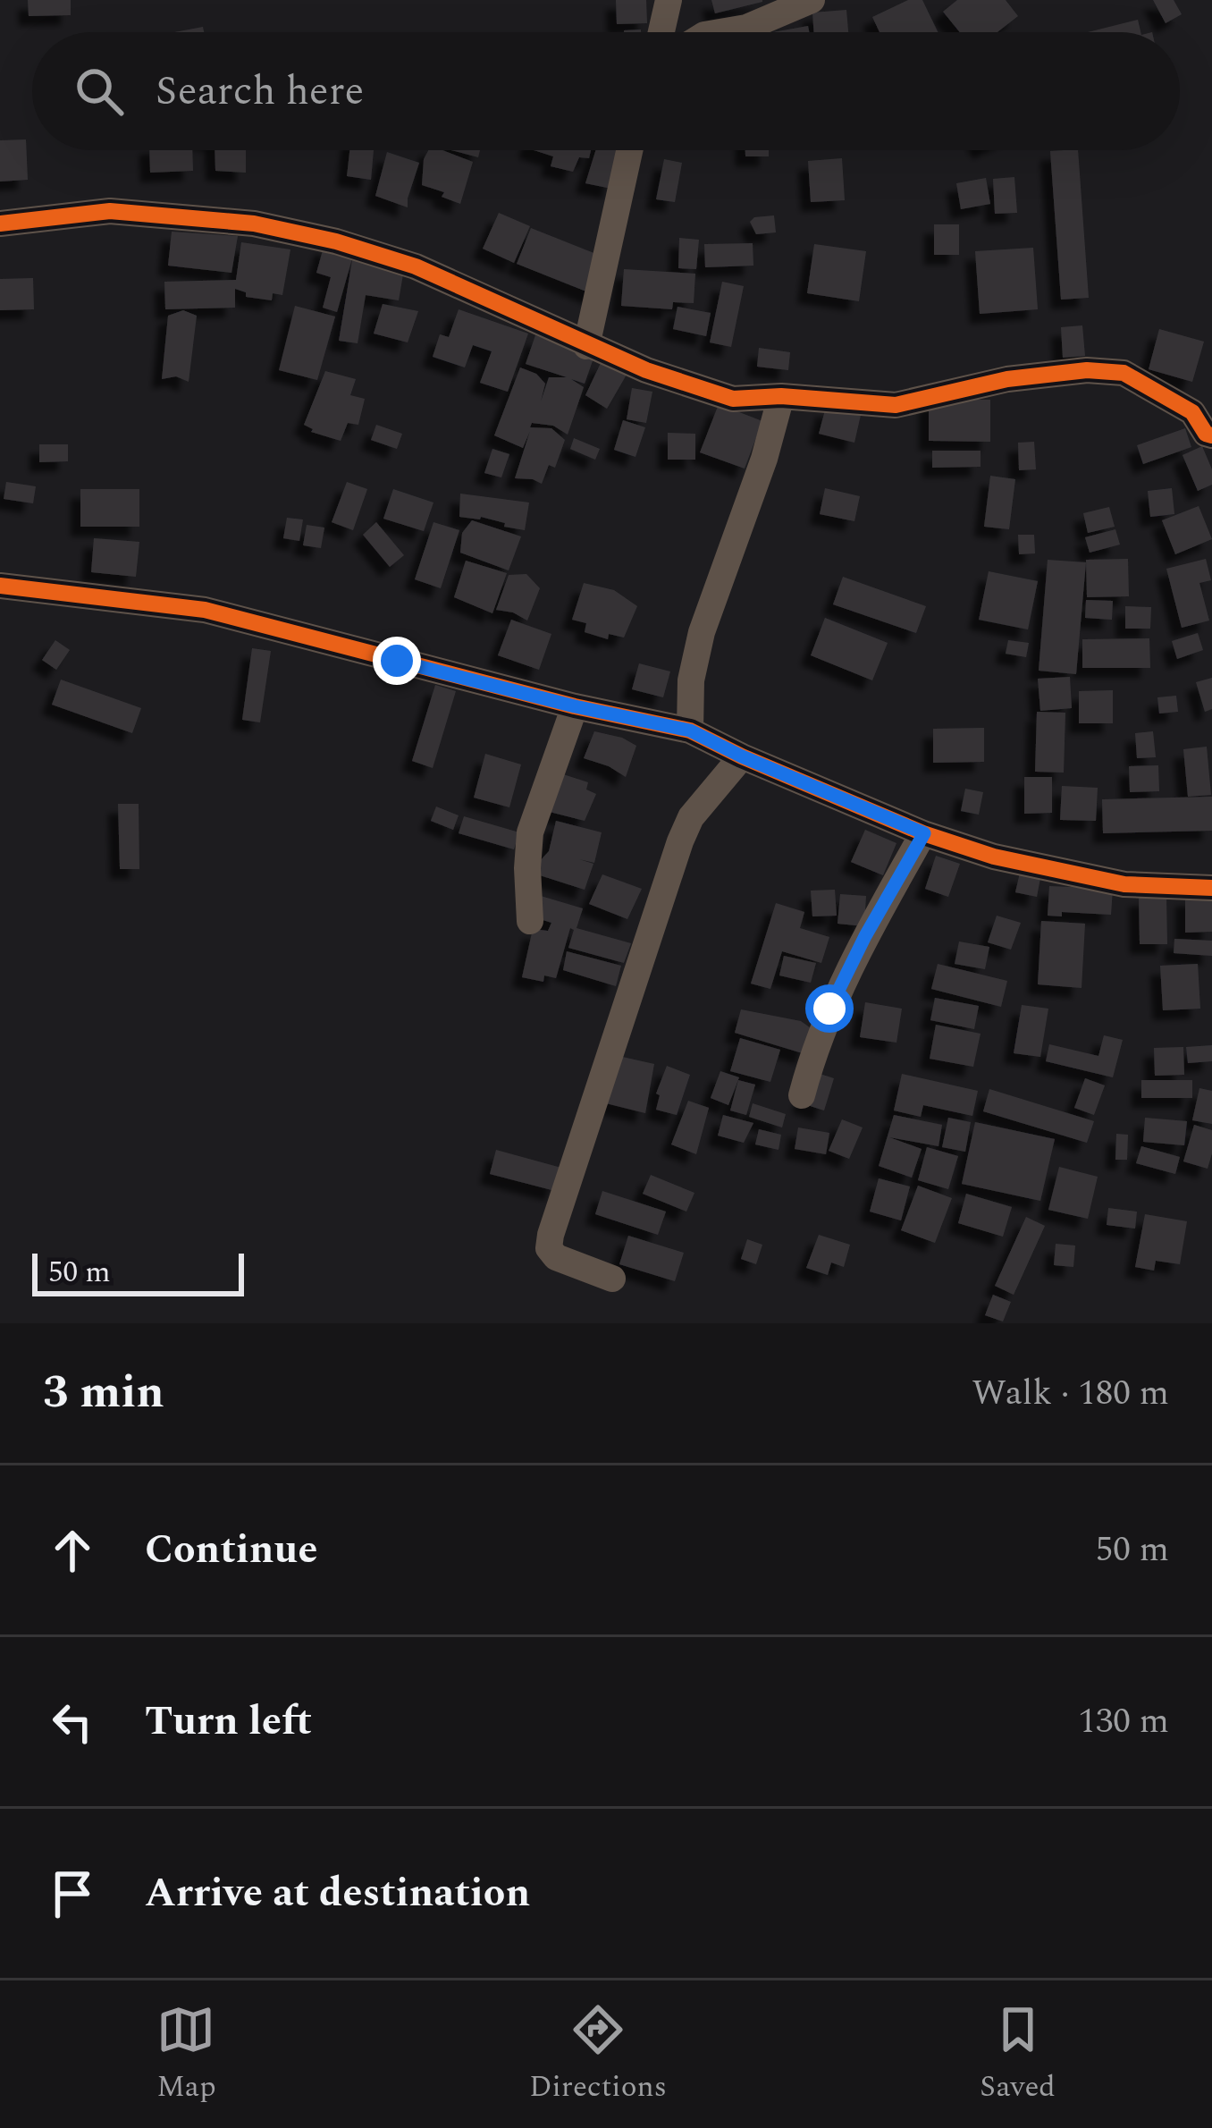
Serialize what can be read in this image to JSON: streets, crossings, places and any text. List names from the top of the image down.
{
  "scale_bar": "50 m",
  "page": {
    "search": "Search here",
    "scale": "50 m",
    "heading": ["3 min", "Walk · 180 m"],
    "list": [
      ["Continue", "50 m"],
      ["Turn left", "130 m"],
      "Arrive at destination"
    ],
    "nav": ["Map", "Directions", "Saved"]
  }
}
